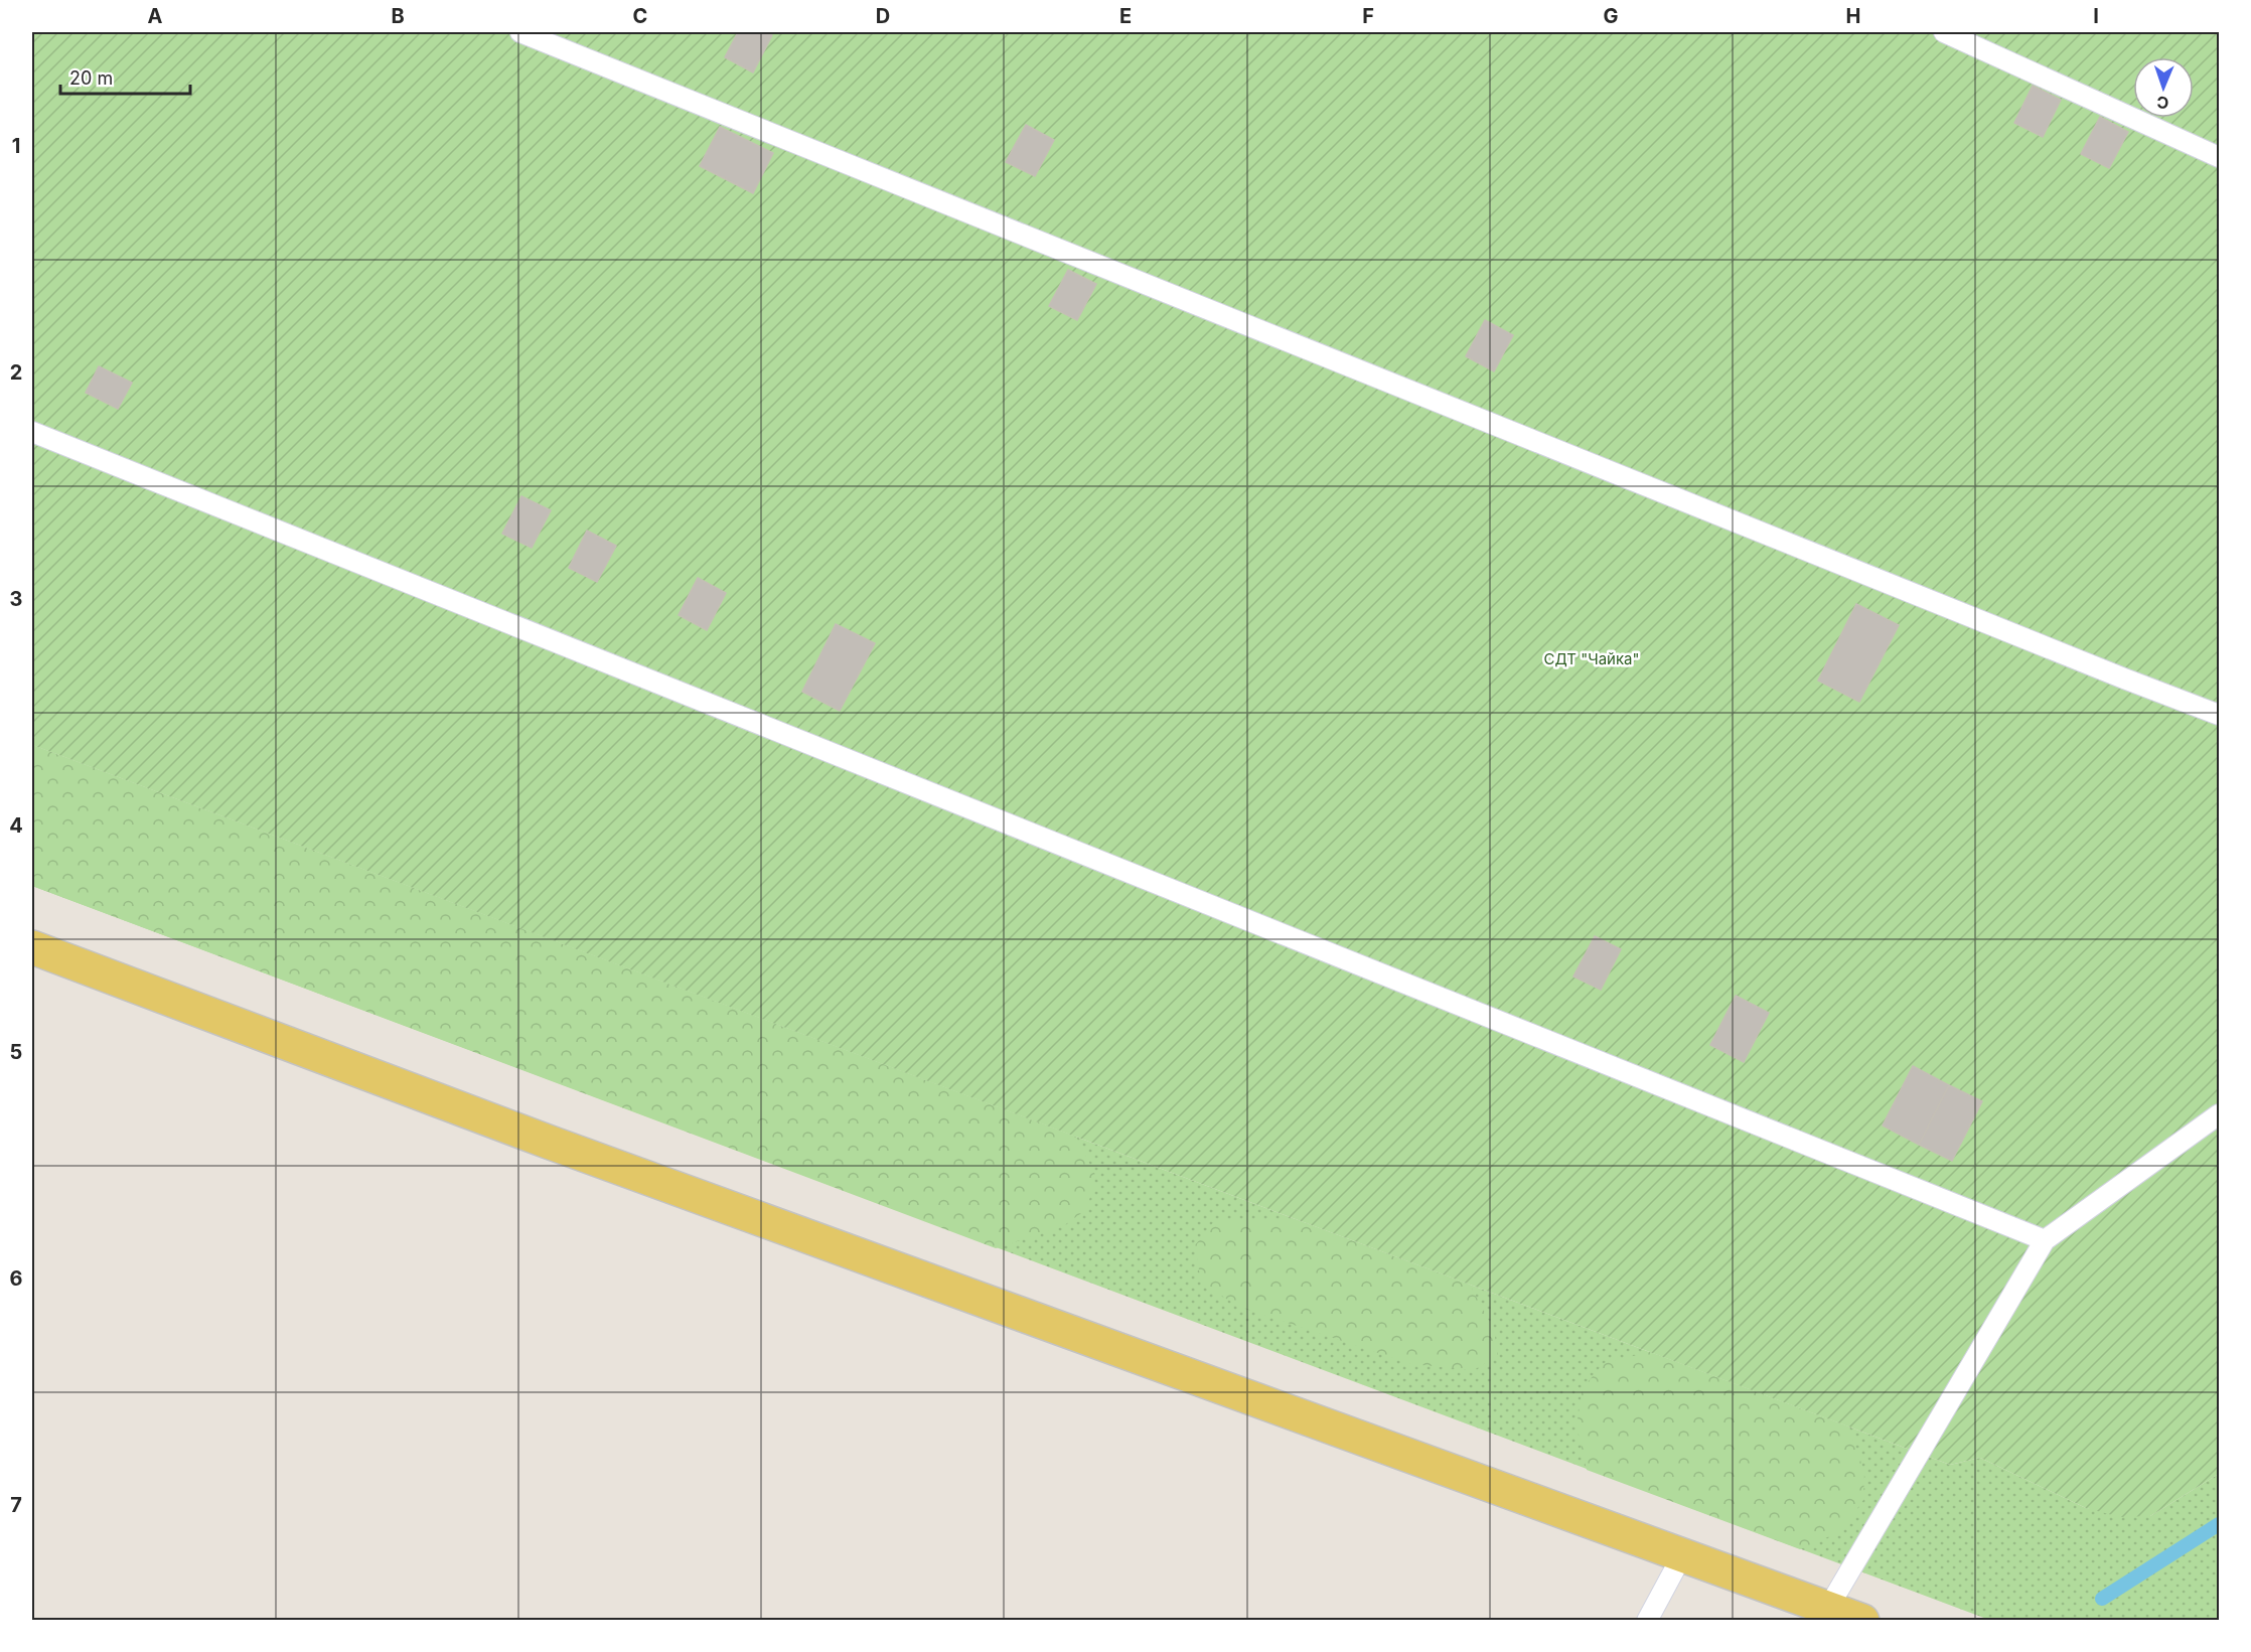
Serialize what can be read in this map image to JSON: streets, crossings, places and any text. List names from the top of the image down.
{
  "parks": ["СДТ \"Чайка\""],
  "scale_bar": "20 m",
  "north": "bottom",
  "grid": {
    "columns": [
      "A",
      "B",
      "C",
      "D",
      "E",
      "F",
      "G",
      "H",
      "I"
    ],
    "rows": [
      "1",
      "2",
      "3",
      "4",
      "5",
      "6",
      "7"
    ]
  }
}
